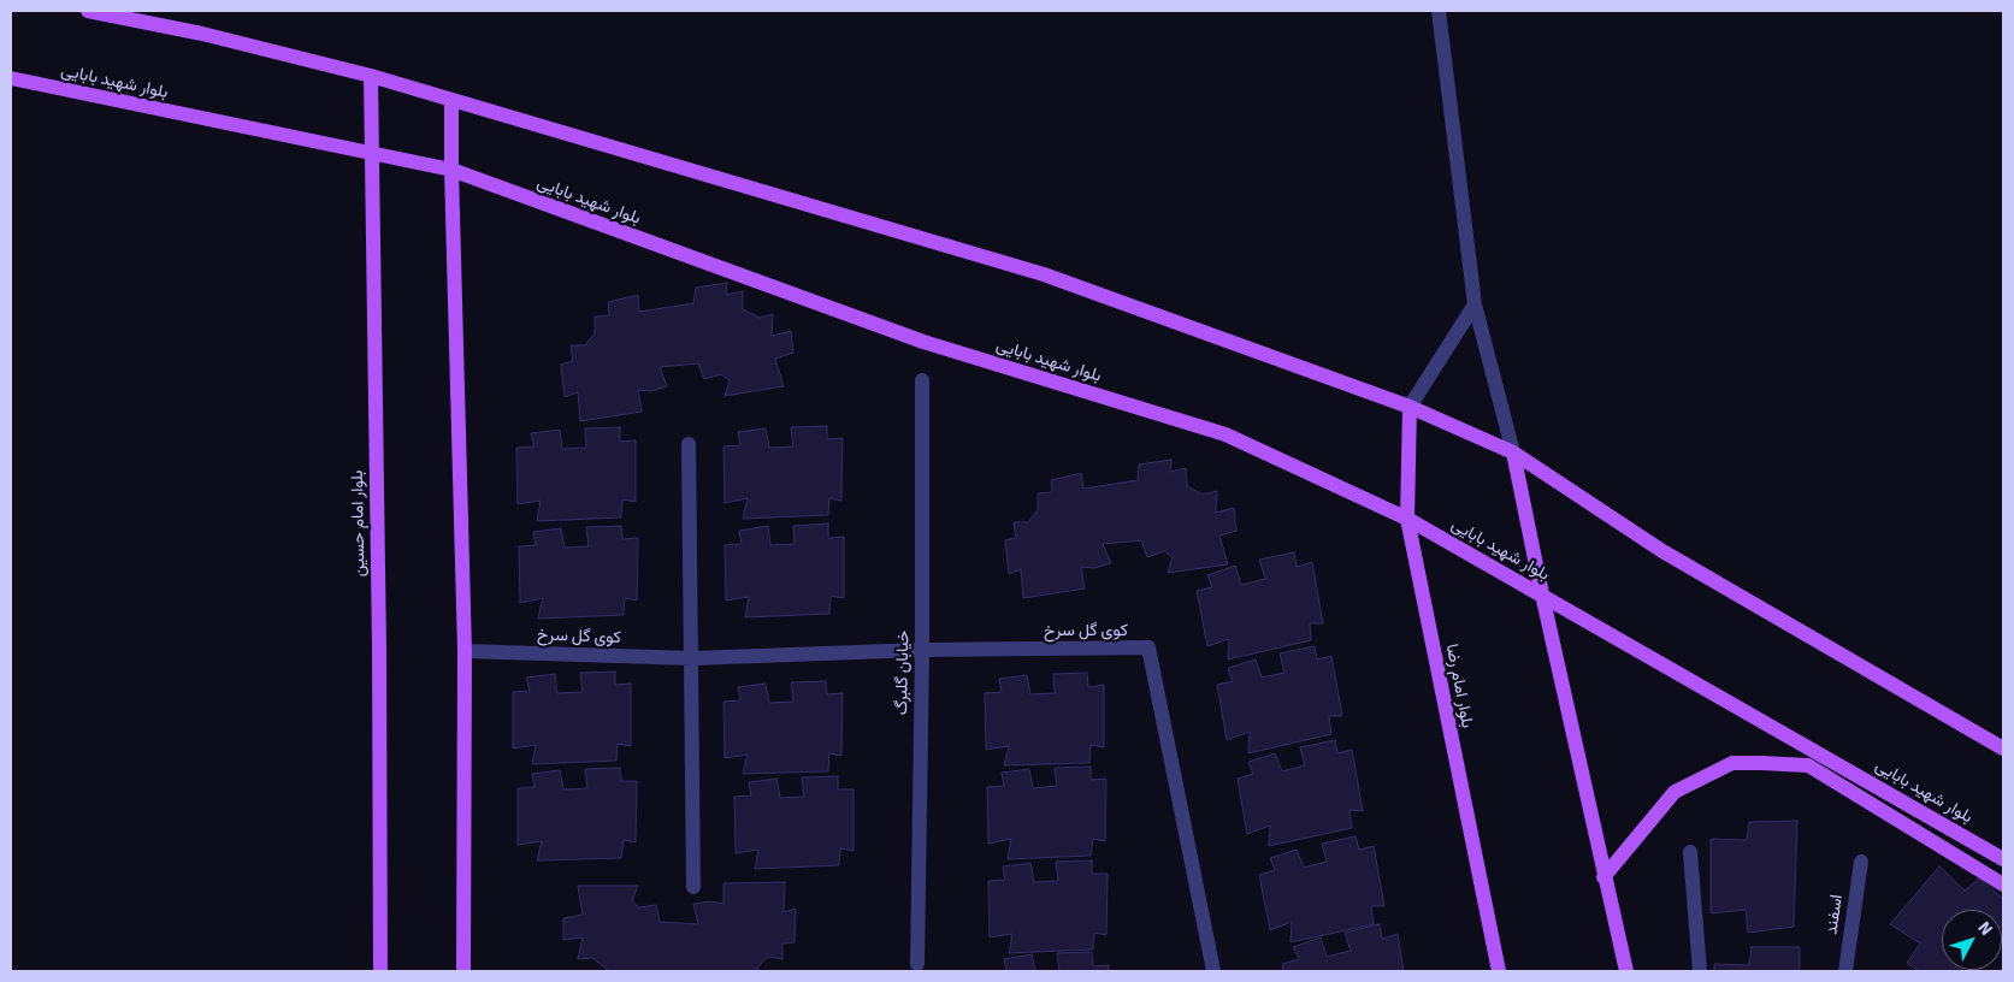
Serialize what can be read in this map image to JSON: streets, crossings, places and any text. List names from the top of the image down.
{
  "streets": {
    "main road": ["بلوار شهید بابایی", "بلوار امام حسین", "بلوار امام رضا"],
    "street": ["کوی گل سرخ", "خیابان گلبرگ", "اسفند"]
  },
  "crossings": [
    ["بلوار شهید بابایی", "بلوار امام حسین"],
    ["بلوار شهید بابایی", "بلوار امام رضا"],
    ["کوی گل سرخ", "خیابان گلبرگ"]
  ],
  "north": "top right"
}
